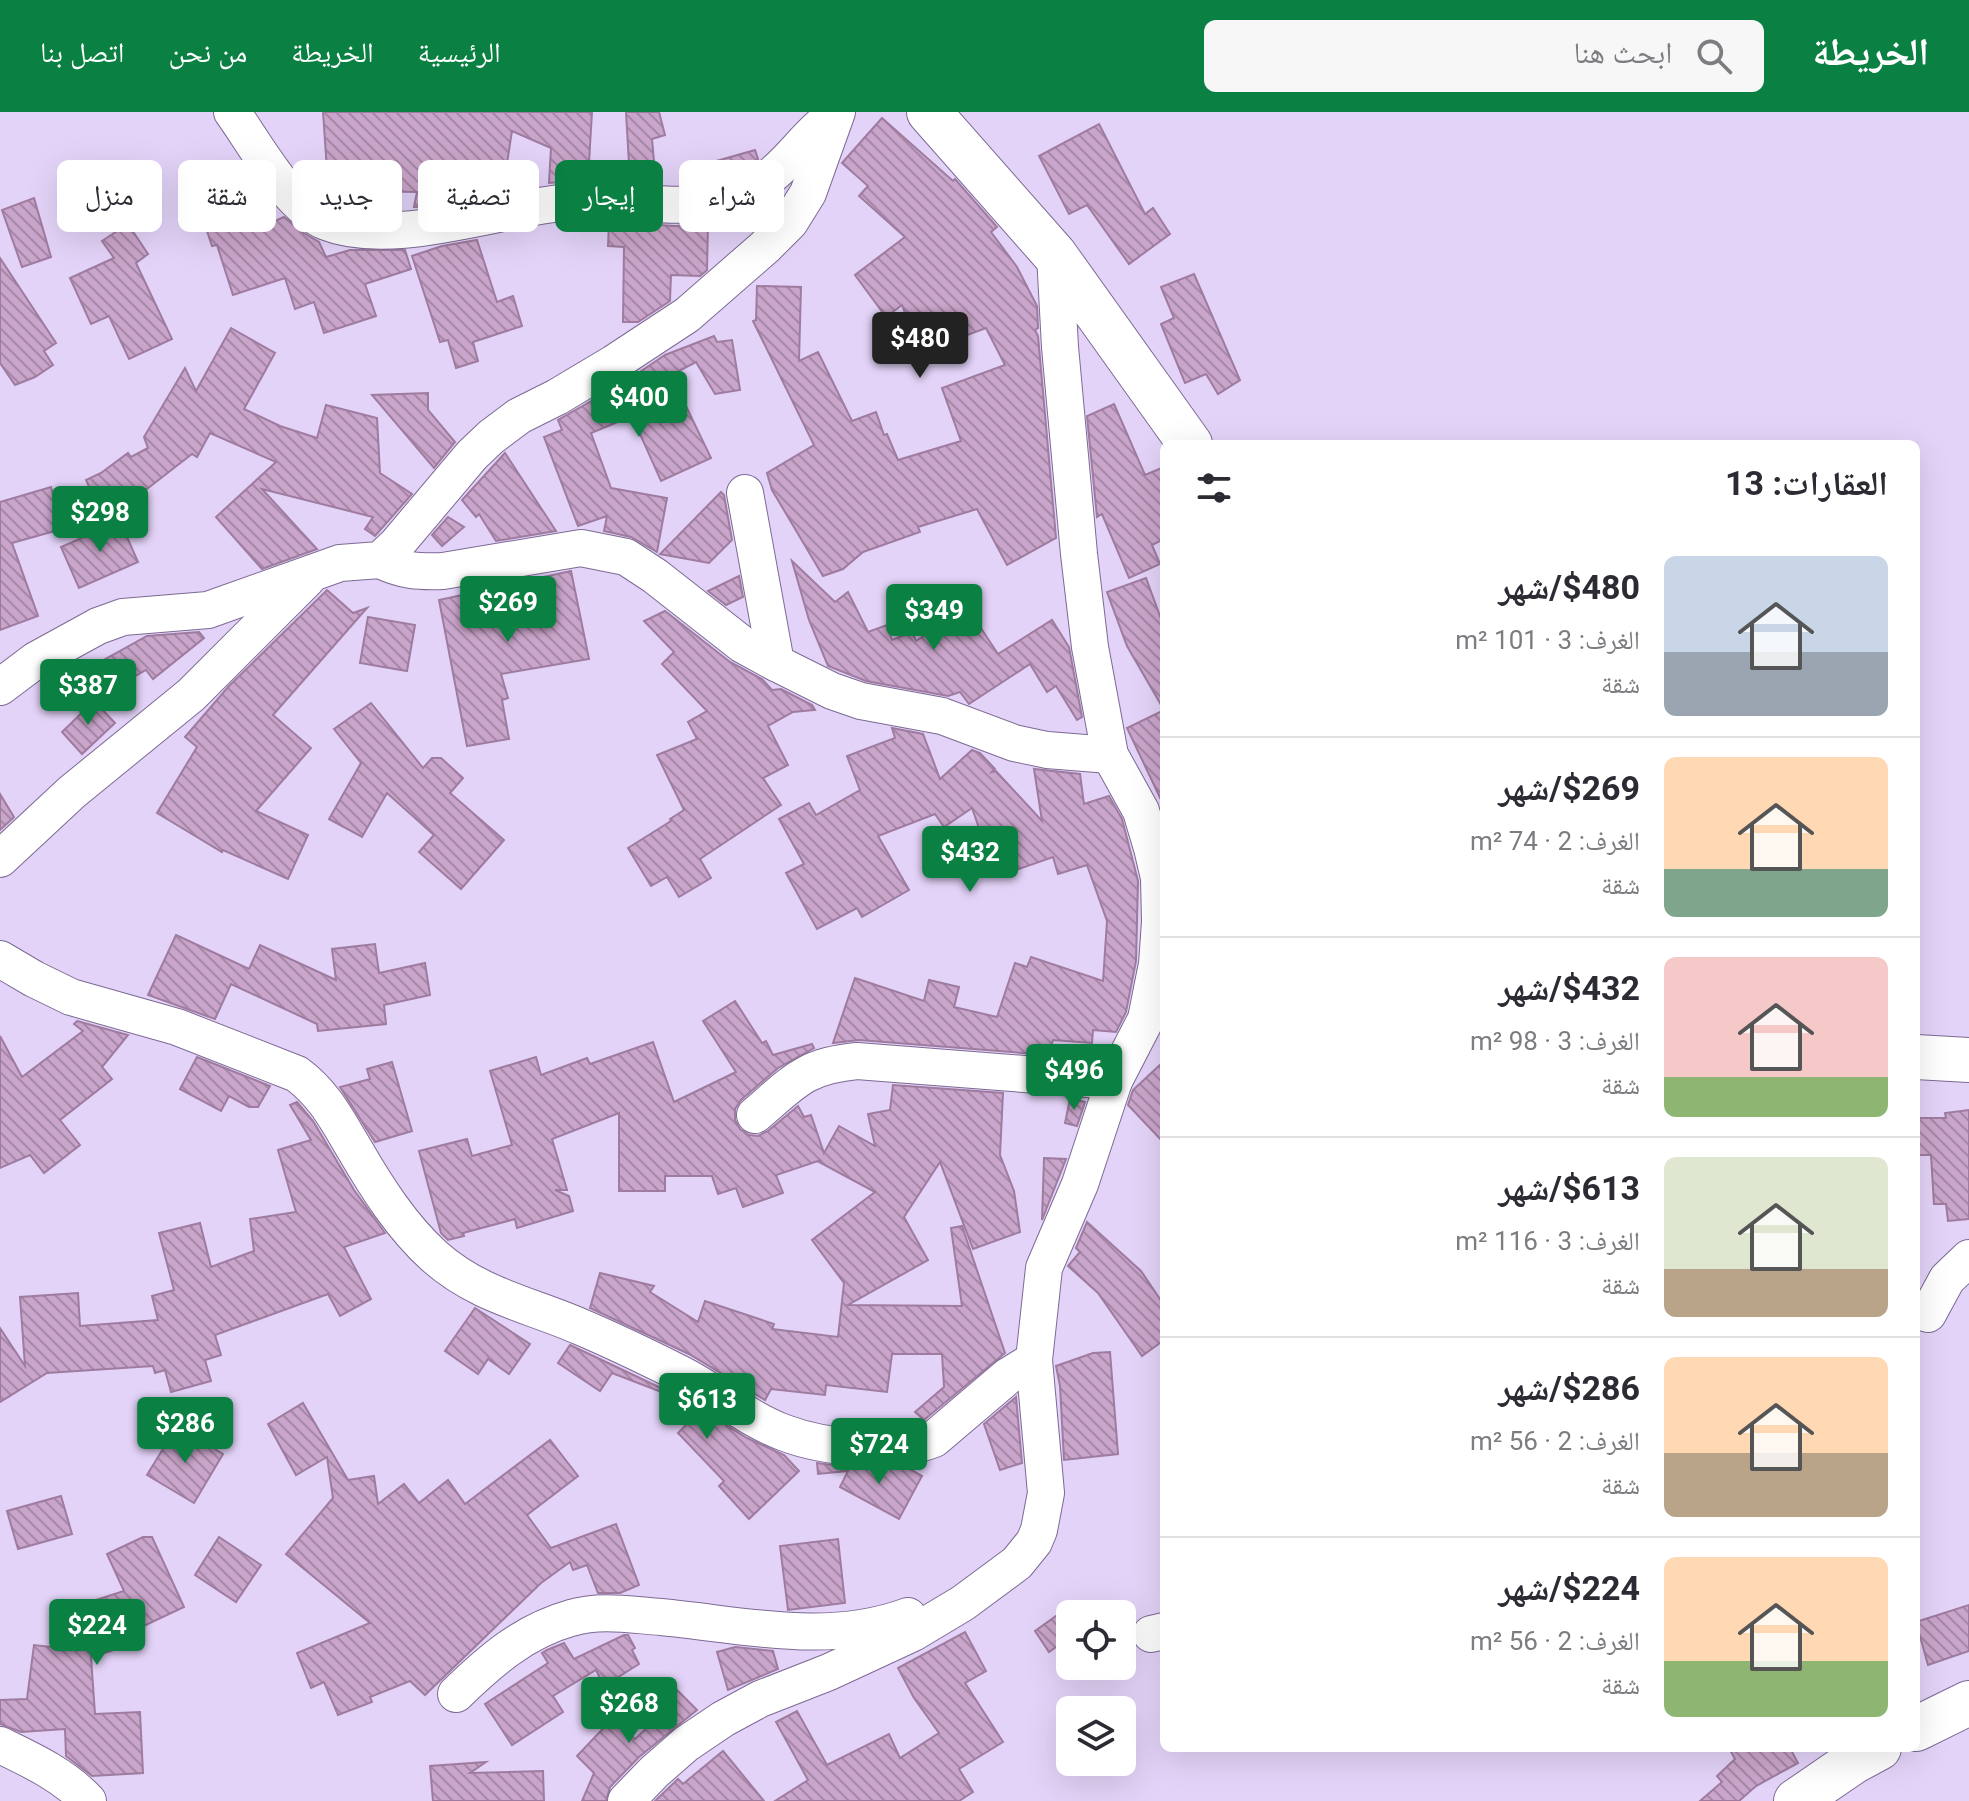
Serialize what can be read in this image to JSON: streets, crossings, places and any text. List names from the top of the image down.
{
  "page": {
    "header": "الخريطة",
    "search": "ابحث هنا",
    "nav": [
      "الرئيسية",
      "الخريطة",
      "من نحن",
      "اتصل بنا"
    ],
    "chip": [
      "شراء",
      "إيجار",
      "تصفية",
      "جديد",
      "شقة",
      "منزل"
    ],
    "price": [
      "$480",
      "$400",
      "$298",
      "$269",
      "$349",
      "$387",
      "$432",
      "$496",
      "$613",
      "$286",
      "$724",
      "$224",
      "$268"
    ],
    "heading": "العقارات: 13",
    "list": [
      {
        "name": "$480/شهر",
        "note": "الغرف: 3 · 101 m² · شقة"
      },
      {
        "name": "$269/شهر",
        "note": "الغرف: 2 · 74 m² · شقة"
      },
      {
        "name": "$432/شهر",
        "note": "الغرف: 3 · 98 m² · شقة"
      },
      {
        "name": "$613/شهر",
        "note": "الغرف: 3 · 116 m² · شقة"
      },
      {
        "name": "$286/شهر",
        "note": "الغرف: 2 · 56 m² · شقة"
      },
      {
        "name": "$224/شهر",
        "note": "الغرف: 2 · 56 m² · شقة"
      }
    ]
  }
}
